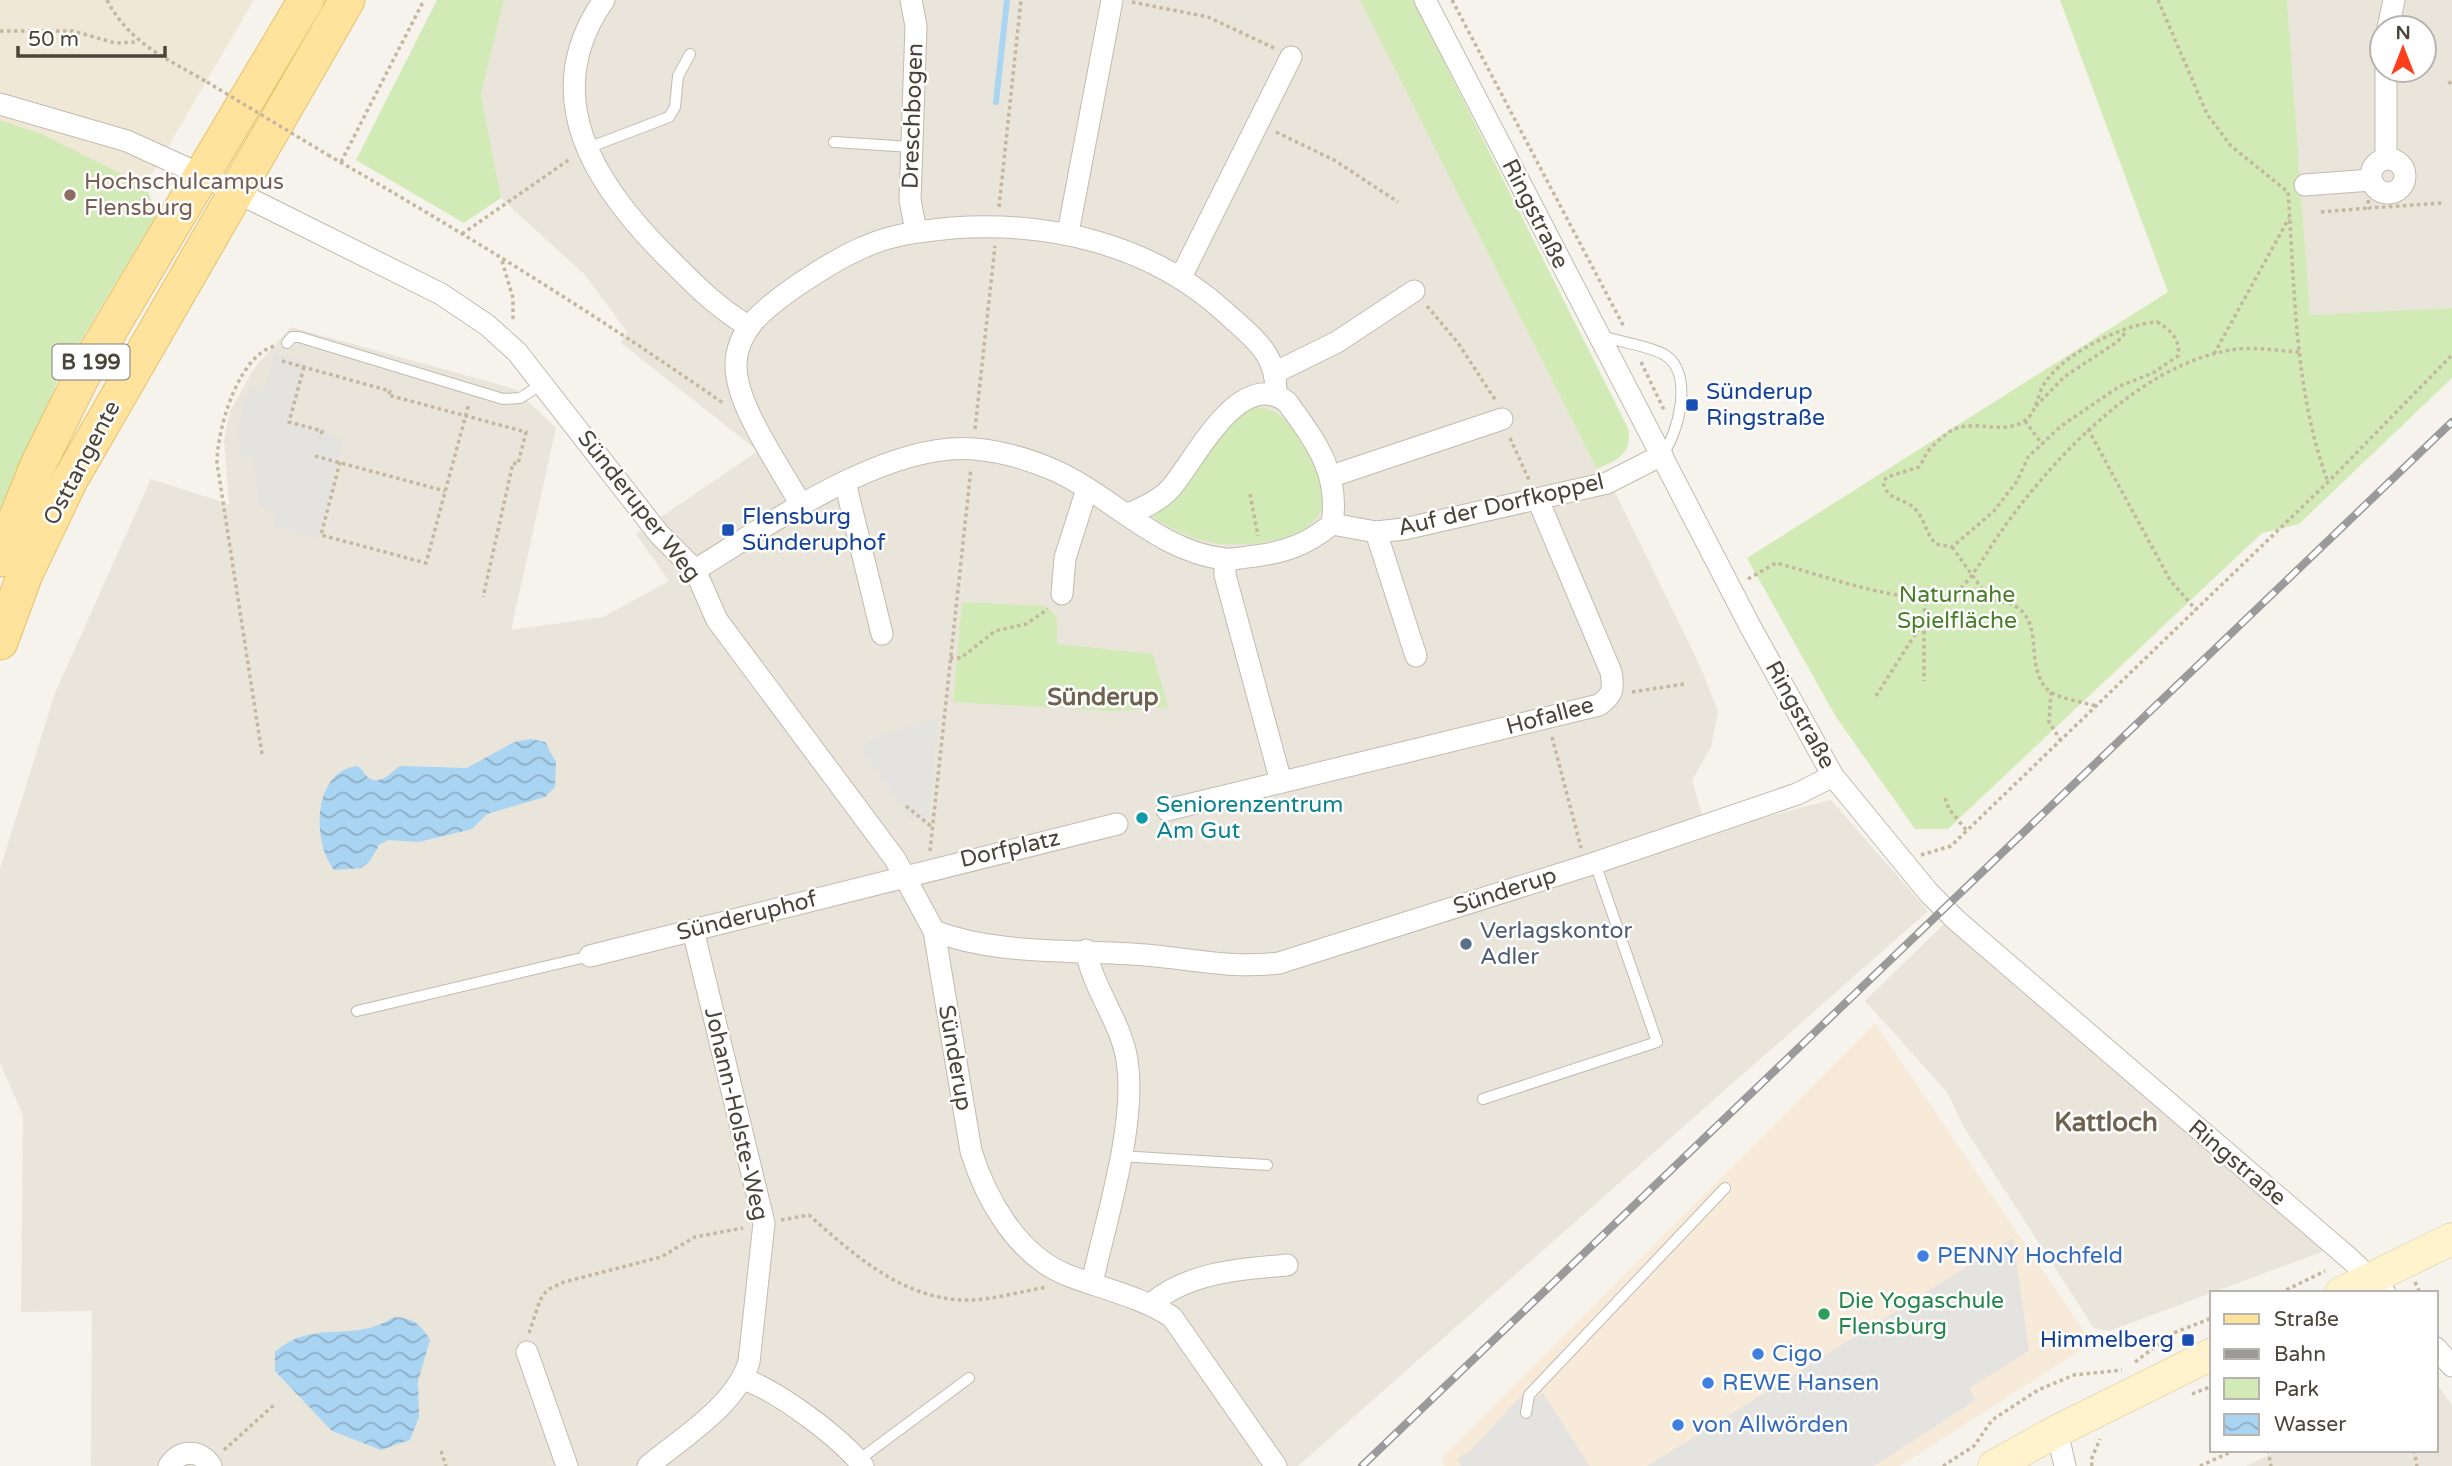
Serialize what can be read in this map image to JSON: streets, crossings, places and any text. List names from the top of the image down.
{
  "streets": {
    "main road": ["B 199", "Osttangente"],
    "street": [
      "Dreschbogen",
      "Ringstraße",
      "Auf der Dorfkoppel",
      "Sünderuper Weg",
      "Hofallee",
      "Dorfplatz",
      "Sünderup",
      "Sünderuphof",
      "Johann-Holste-Weg"
    ]
  },
  "crossings": [
    ["Ringstraße", "Auf der Dorfkoppel"],
    ["Ringstraße", "Sünderup"],
    ["Osttangente", "Sünderuper Weg"],
    ["Auf der Dorfkoppel", "Hofallee"],
    ["Sünderuper Weg", "Dorfplatz"],
    ["Sünderuper Weg", "Sünderup"],
    ["Sünderuper Weg", "Sünderuphof"],
    ["Dorfplatz", "Sünderuphof"],
    ["Sünderuphof", "Johann-Holste-Weg"]
  ],
  "districts": ["Sünderup", "Kattloch"],
  "parks": ["Naturnahe Spielfläche"],
  "places": {
    "other": [
      "Hochschulcampus Flensburg",
      "Seniorenzentrum Am Gut",
      "Verlagskontor Adler",
      "PENNY Hochfeld",
      "Die Yogaschule Flensburg",
      "Cigo",
      "REWE Hansen",
      "von Allwörden"
    ],
    "transit": ["Sünderup Ringstraße", "Flensburg Sünderuphof", "Himmelberg"]
  },
  "legend": [
    "Straße",
    "Bahn",
    "Park",
    "Wasser"
  ],
  "scale_bar": "50 m",
  "north": "top"
}
